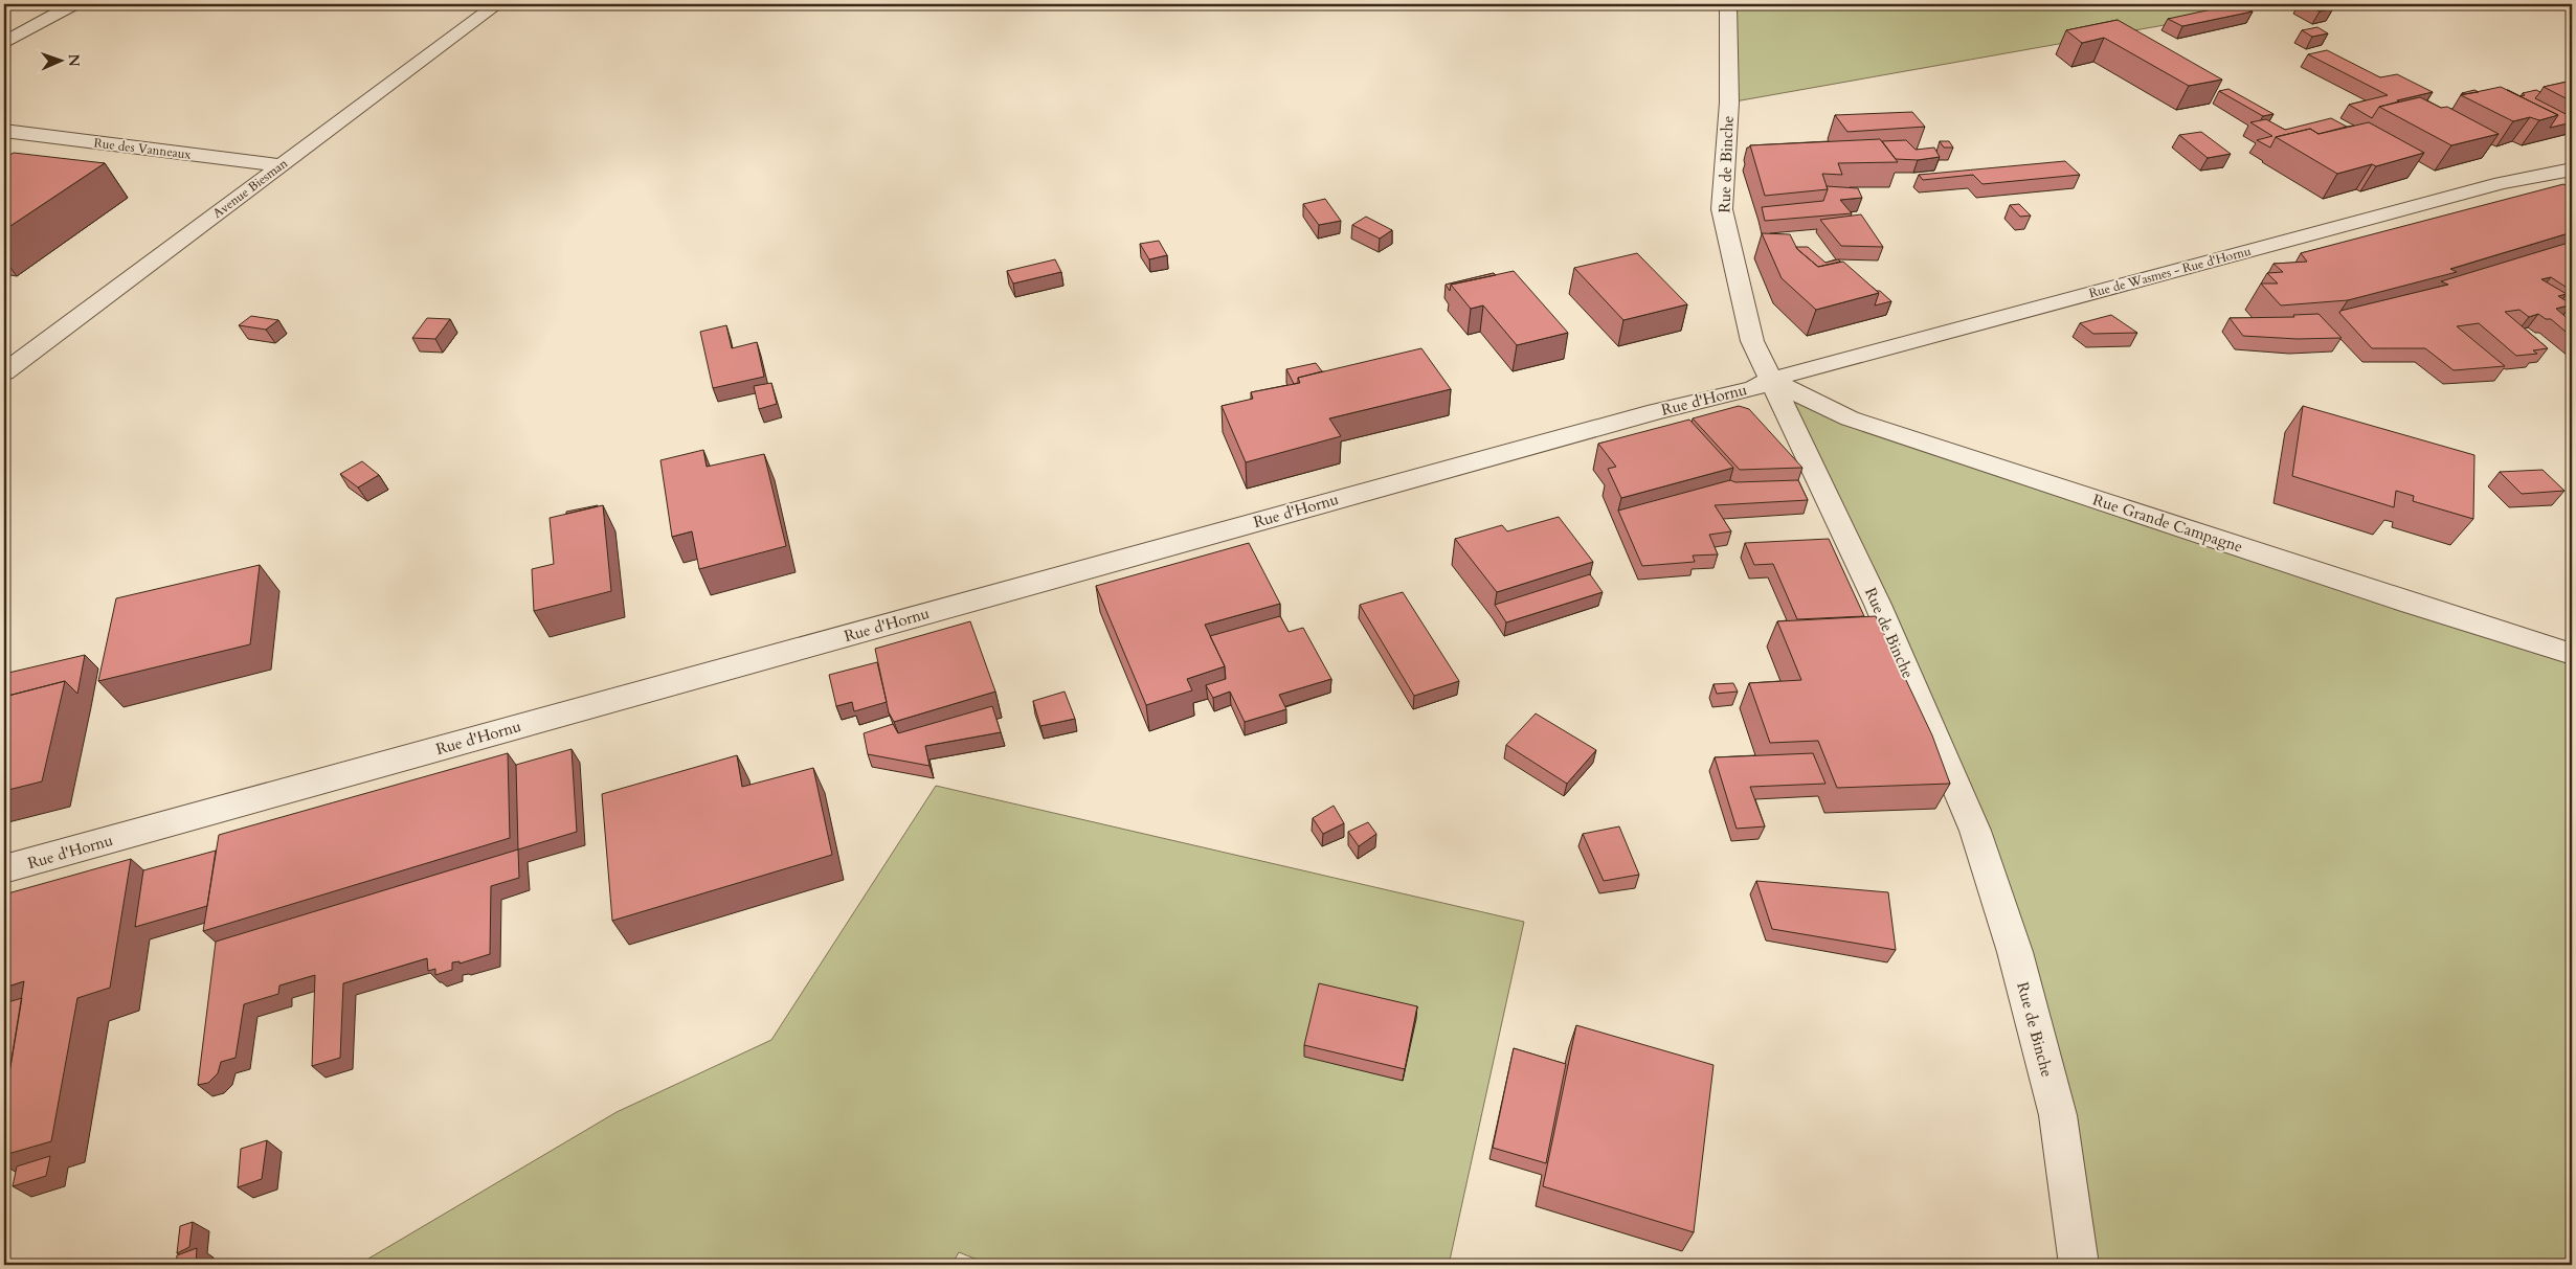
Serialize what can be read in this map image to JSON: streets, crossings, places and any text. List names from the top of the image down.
{
  "streets": {
    "street": [
      "Rue des Vanneaux",
      "Rue de Binche",
      "Avenue Biesman",
      "Rue de Wasmes - Rue d'Hornu",
      "Rue d'Hornu",
      "Rue Grande Campagne"
    ]
  },
  "crossings": [
    ["Rue des Vanneaux", "Avenue Biesman"],
    ["Rue de Binche", "Rue de Wasmes - Rue d'Hornu"],
    ["Rue de Binche", "Rue d'Hornu"],
    ["Rue de Binche", "Rue Grande Campagne"],
    ["Rue de Wasmes - Rue d'Hornu", "Rue d'Hornu"],
    ["Rue de Wasmes - Rue d'Hornu", "Rue Grande Campagne"],
    ["Rue d'Hornu", "Rue Grande Campagne"]
  ],
  "north": "right"
}
